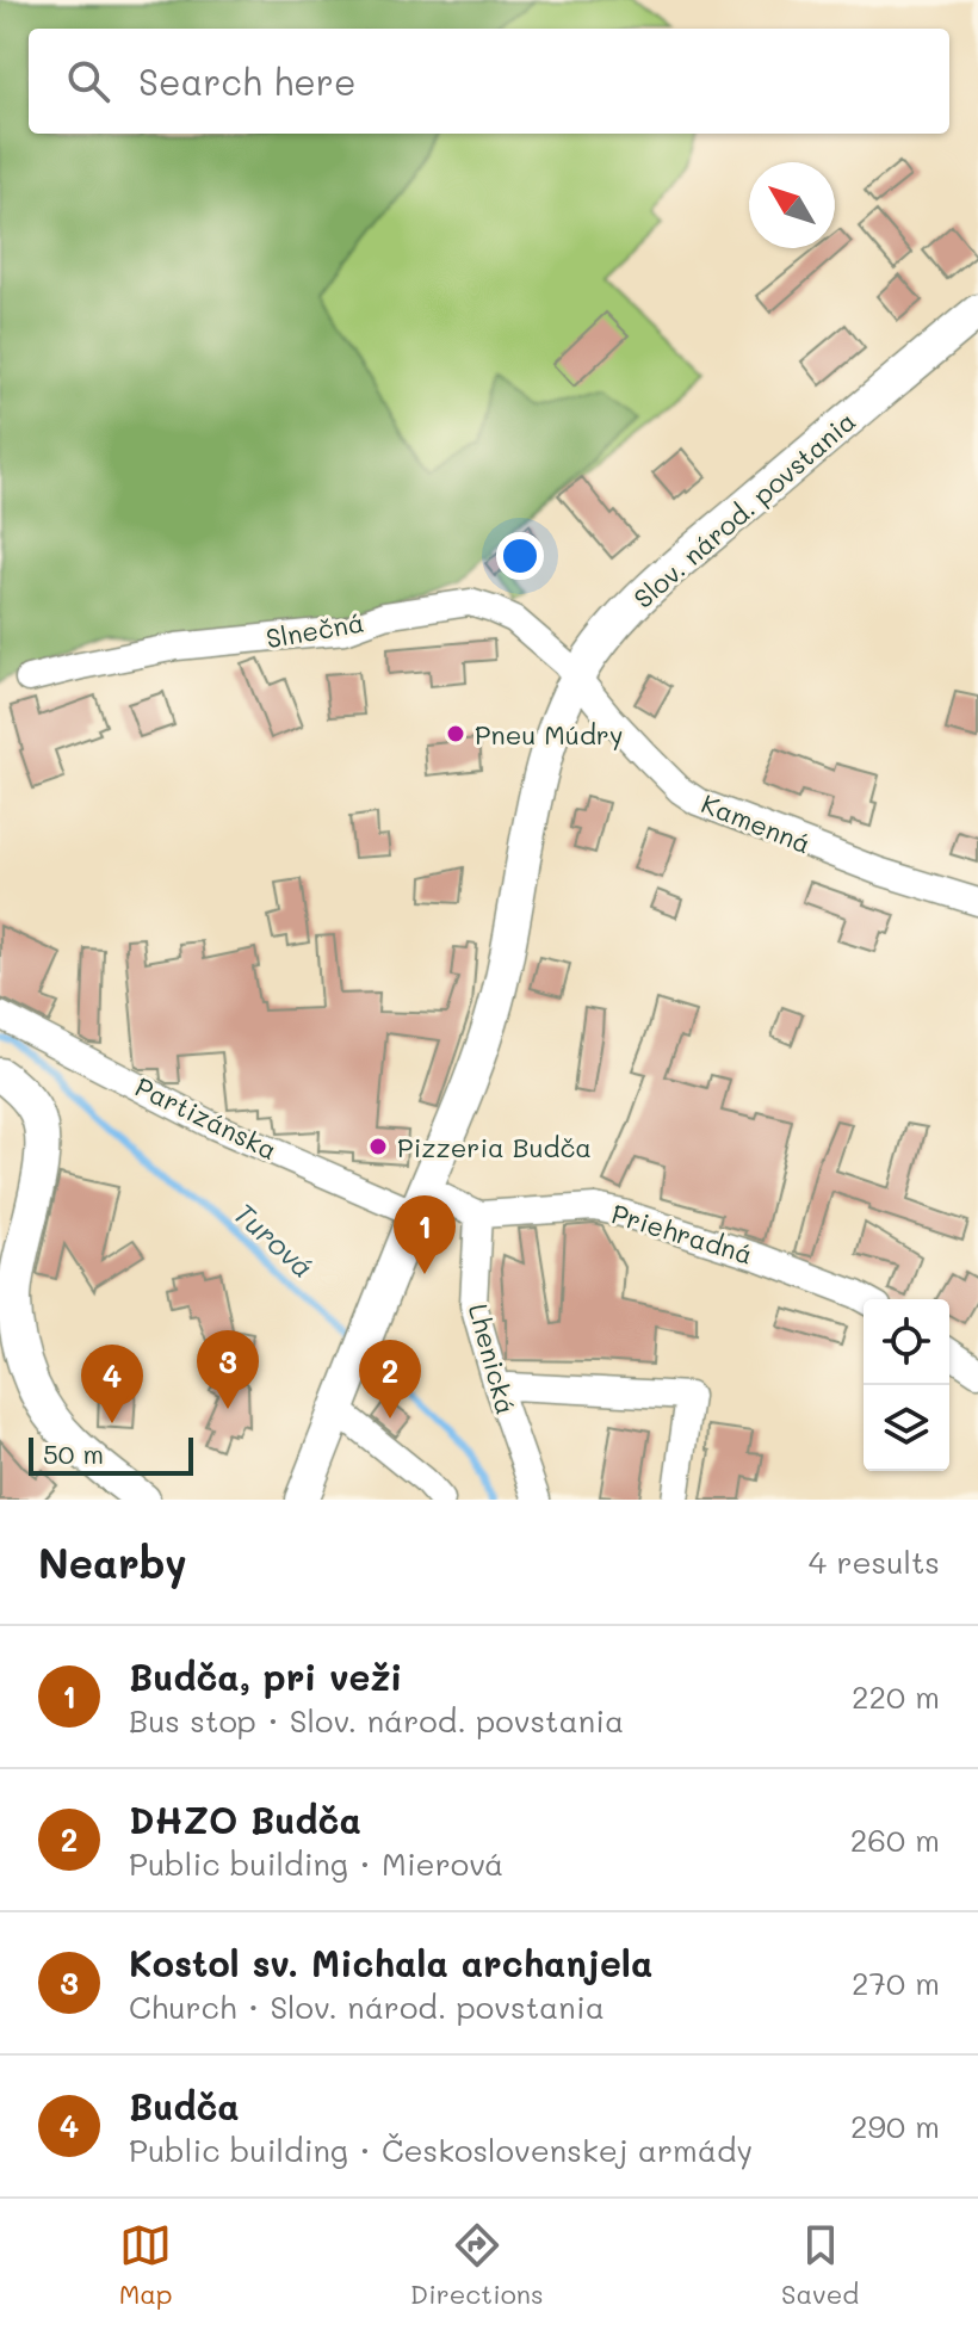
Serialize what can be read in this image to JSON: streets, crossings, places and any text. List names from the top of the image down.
{
  "streets": {
    "street": [
      "Slov. národ. povstania",
      "Slnečná",
      "Kamenná",
      "Partizánska",
      "Priehradná",
      "Lhenická"
    ]
  },
  "crossings": [
    ["Slov. národ. povstania", "Slnečná"],
    ["Slov. národ. povstania", "Kamenná"],
    ["Slov. národ. povstania", "Partizánska"],
    ["Slov. národ. povstania", "Priehradná"],
    ["Slnečná", "Kamenná"],
    ["Partizánska", "Priehradná"],
    ["Priehradná", "Lhenická"]
  ],
  "water": ["Turová"],
  "places": ["Pneu Múdry", "Pizzeria Budča"],
  "scale_bar": "50 m",
  "north": "top left",
  "page": {
    "search": "Search here",
    "pins": [
      "1",
      "3",
      "2",
      "4"
    ],
    "scale": "50 m",
    "heading": ["Nearby", "4 results"],
    "list": [
      {
        "mark": "1",
        "name": "Budča, pri veži",
        "note": "Bus stop · Slov. národ. povstania",
        "value": "220 m"
      },
      {
        "mark": "2",
        "name": "DHZO Budča",
        "note": "Public building · Mierová",
        "value": "260 m"
      },
      {
        "mark": "3",
        "name": "Kostol sv. Michala archanjela",
        "note": "Church · Slov. národ. povstania",
        "value": "270 m"
      },
      {
        "mark": "4",
        "name": "Budča",
        "note": "Public building · Československej armády",
        "value": "290 m"
      }
    ],
    "nav": ["Map", "Directions", "Saved"]
  }
}
